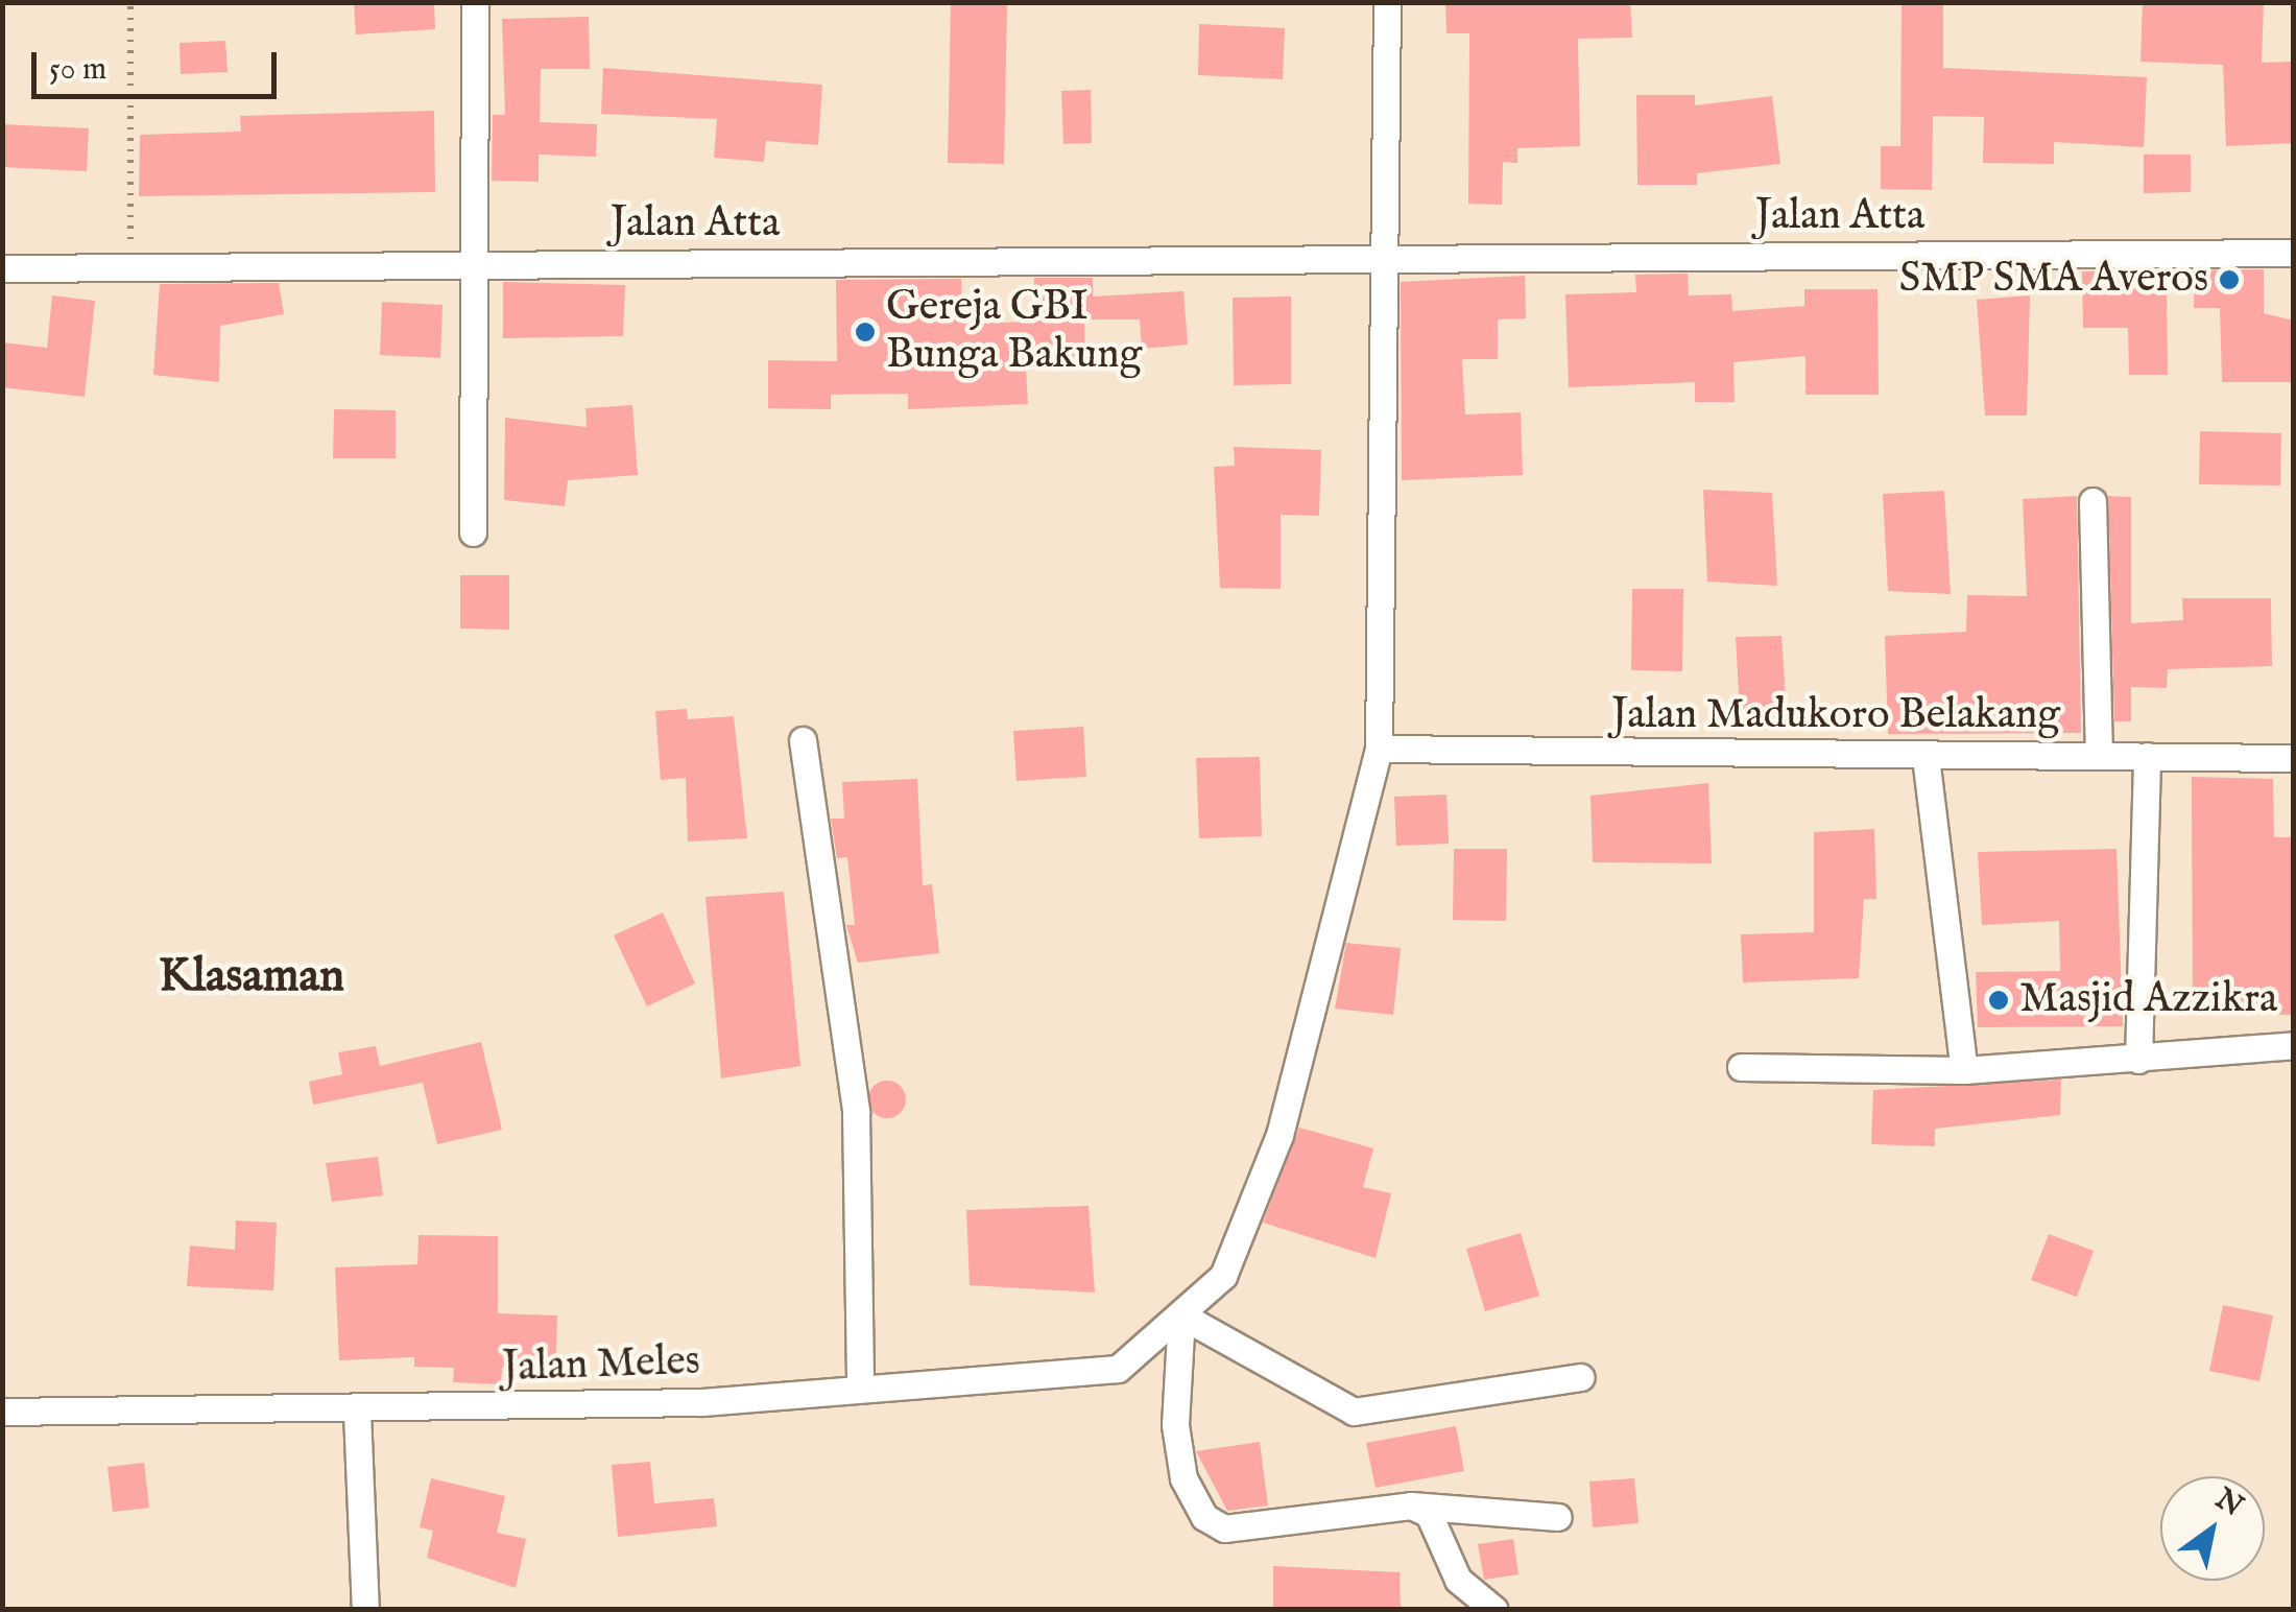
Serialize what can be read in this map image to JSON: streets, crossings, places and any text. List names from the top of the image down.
{
  "streets": {
    "street": ["Jalan Atta", "Jalan Madukoro Belakang", "Jalan Meles"]
  },
  "crossings": [
    ["Jalan Madukoro Belakang", "Jalan Meles"]
  ],
  "districts": ["Klasaman"],
  "places": ["SMP SMA Averos", "Gereja GBI Bunga Bakung", "Masjid Azzikra"],
  "scale_bar": "50 m",
  "north": "top right"
}
